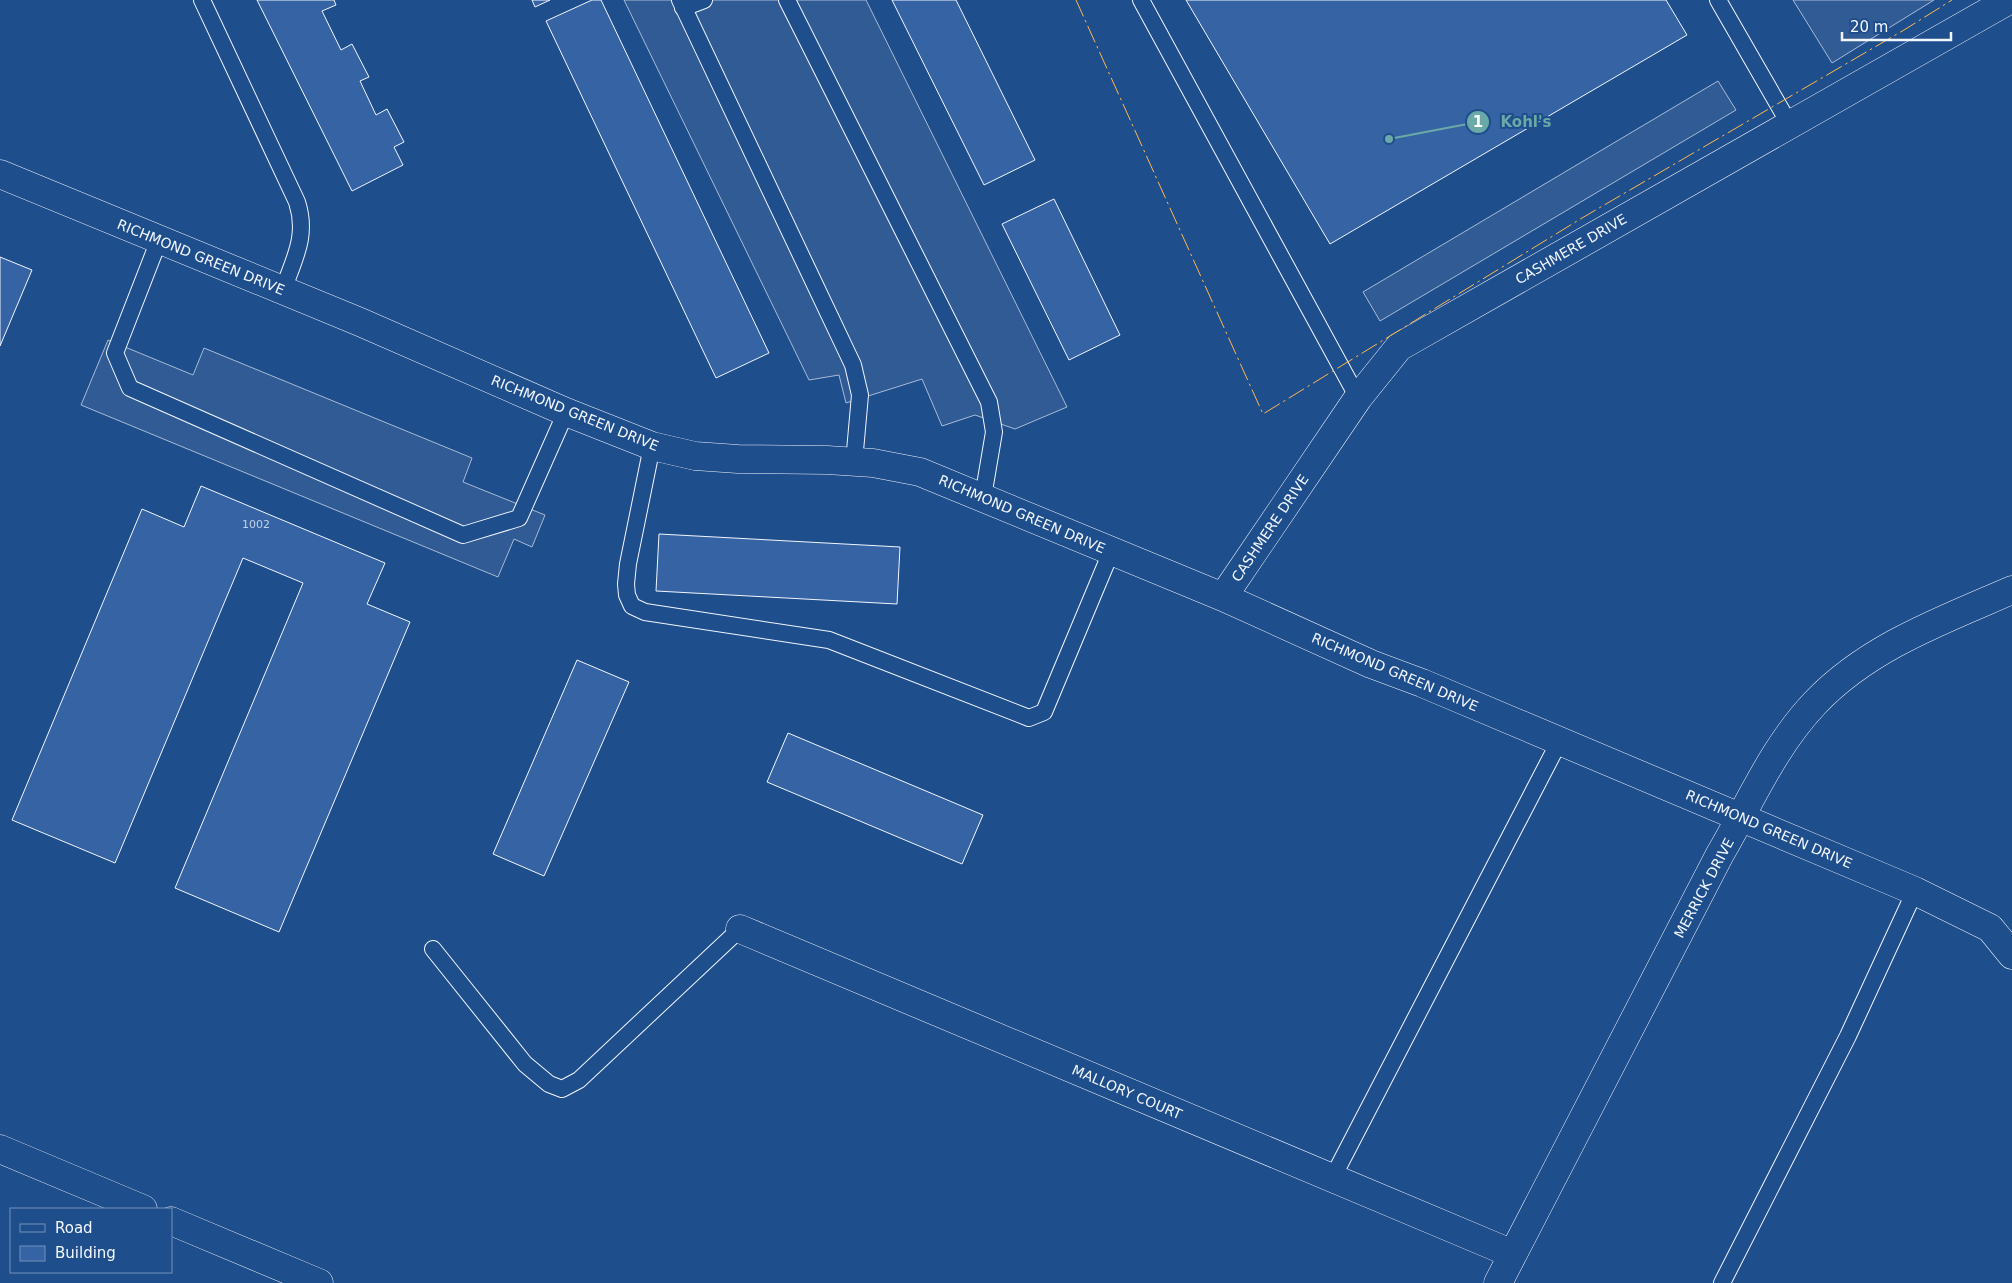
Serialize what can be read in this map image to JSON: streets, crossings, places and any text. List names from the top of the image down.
{
  "streets": {
    "street": [
      "CASHMERE DRIVE",
      "RICHMOND GREEN DRIVE",
      "MERRICK DRIVE",
      "MALLORY COURT"
    ]
  },
  "crossings": [
    ["CASHMERE DRIVE", "RICHMOND GREEN DRIVE"],
    ["RICHMOND GREEN DRIVE", "MERRICK DRIVE"],
    ["MERRICK DRIVE", "MALLORY COURT"]
  ],
  "places": ["Kohl's"],
  "house_numbers": ["1002"],
  "legend": ["Road", "Building"],
  "scale_bar": "20 m"
}
